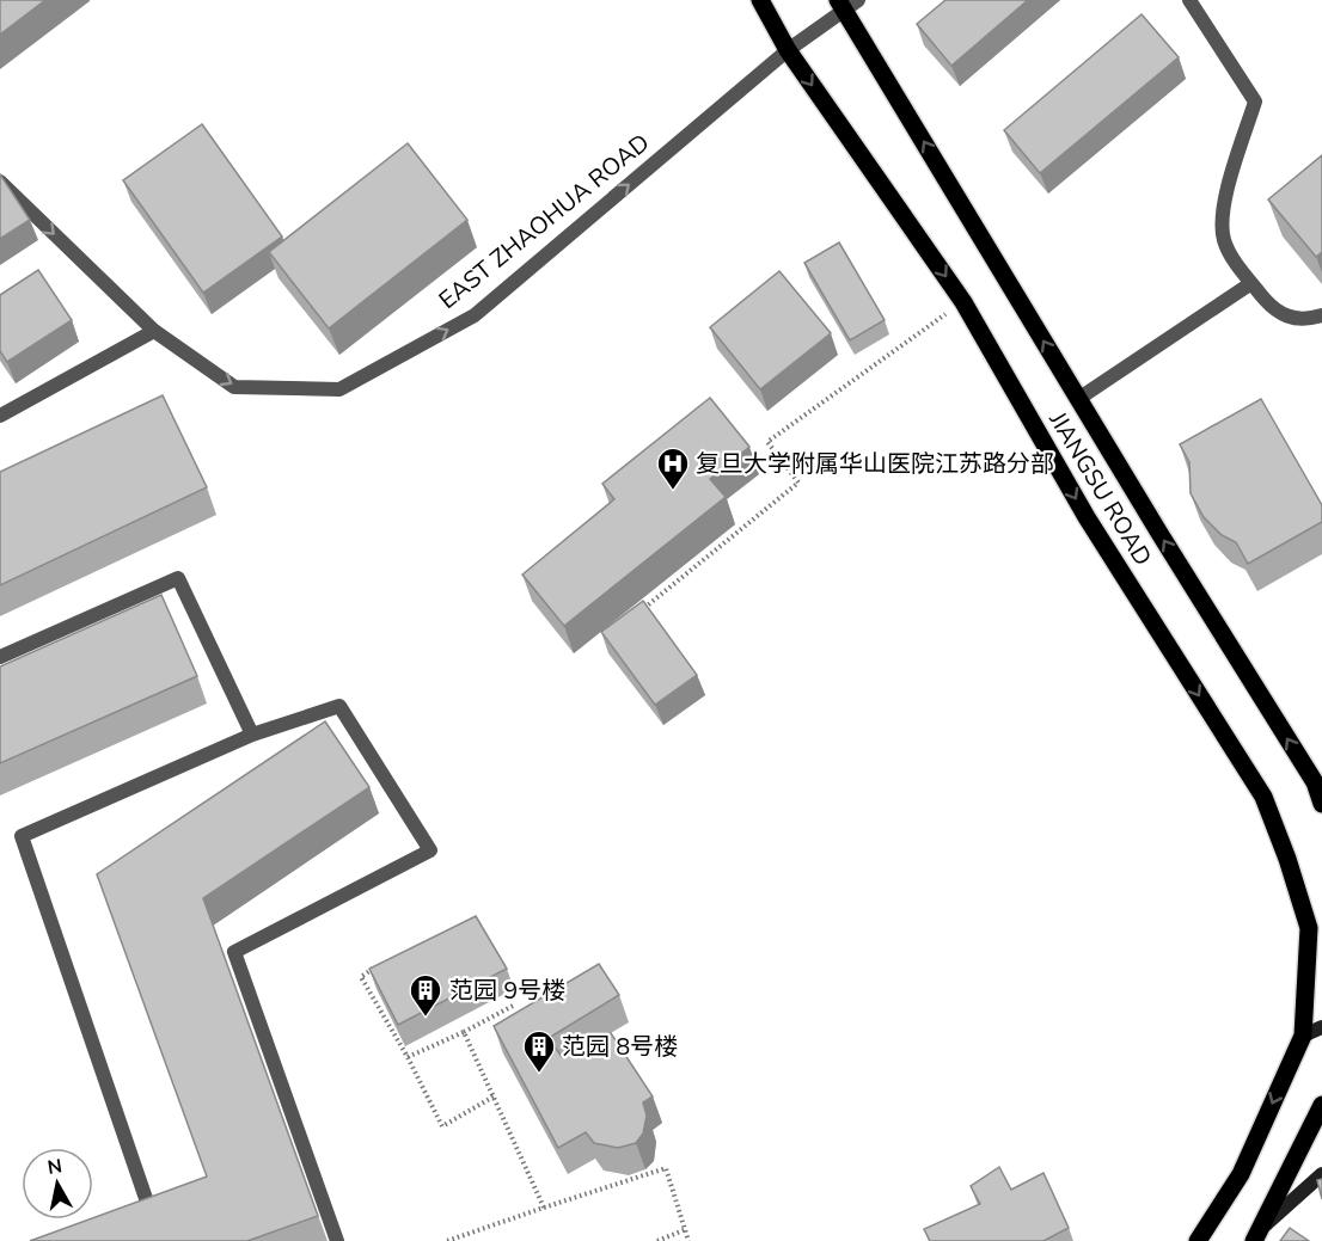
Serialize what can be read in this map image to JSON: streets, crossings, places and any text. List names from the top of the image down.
{
  "streets": {
    "main road": ["JIANGSU ROAD"],
    "street": ["EAST ZHAOHUA ROAD"]
  },
  "crossings": [
    ["EAST ZHAOHUA ROAD", "JIANGSU ROAD"]
  ],
  "one_way": ["EAST ZHAOHUA ROAD"],
  "places": {
    "hospital": ["复旦大学附属华山医院江苏路分部"],
    "building": ["范园 9号楼", "范园 8号楼"]
  },
  "north": "top"
}
